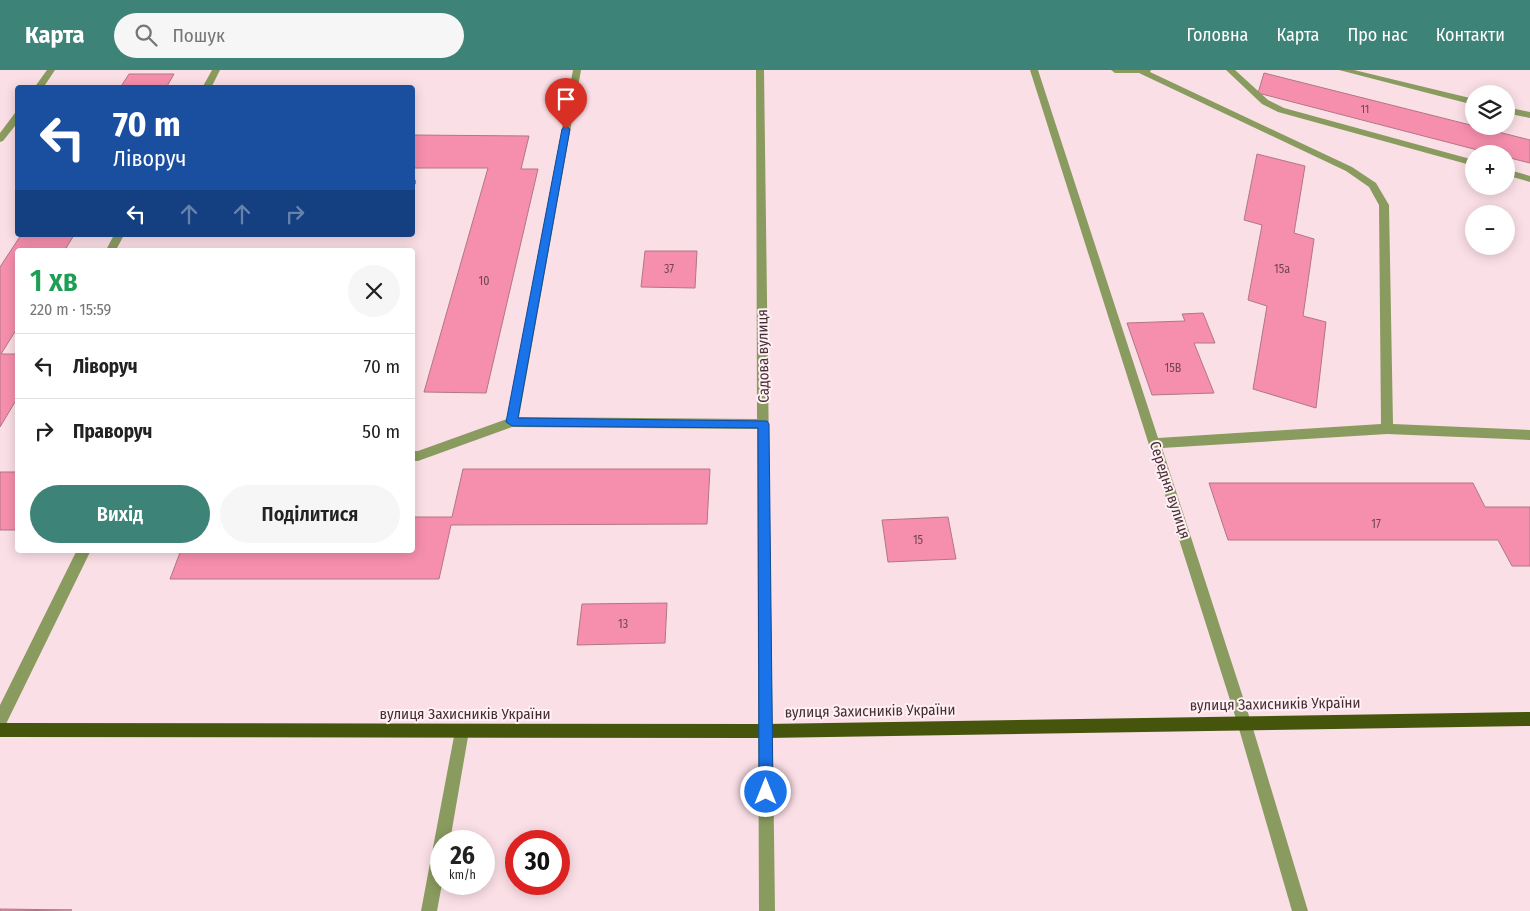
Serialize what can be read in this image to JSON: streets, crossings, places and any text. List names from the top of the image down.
{
  "streets": {
    "main road": ["вулиця Захисників України"],
    "street": ["Садова вулиця", "Середня вулиця"]
  },
  "crossings": [
    ["Садова вулиця", "вулиця Захисників України"],
    ["Середня вулиця", "вулиця Захисників України"]
  ],
  "house_numbers": [
    "11",
    "37",
    "15а",
    "10",
    "15В",
    "17",
    "15",
    "13"
  ],
  "page": {
    "header": "Карта",
    "search": "Пошук",
    "nav": [
      "Головна",
      "Карта",
      "Про нас",
      "Контакти"
    ],
    "map_buttons": ["+", "−"],
    "turn": ["70 m", "Ліворуч"],
    "heading": ["1 хв", "220 m · 15:59"],
    "list": [
      {
        "name": "Ліворуч",
        "value": "70 m"
      },
      {
        "name": "Праворуч",
        "value": "50 m"
      }
    ],
    "buttons": ["Вихід", "Поділитися"],
    "speed": "26 km/h",
    "limit": "30"
  }
}
